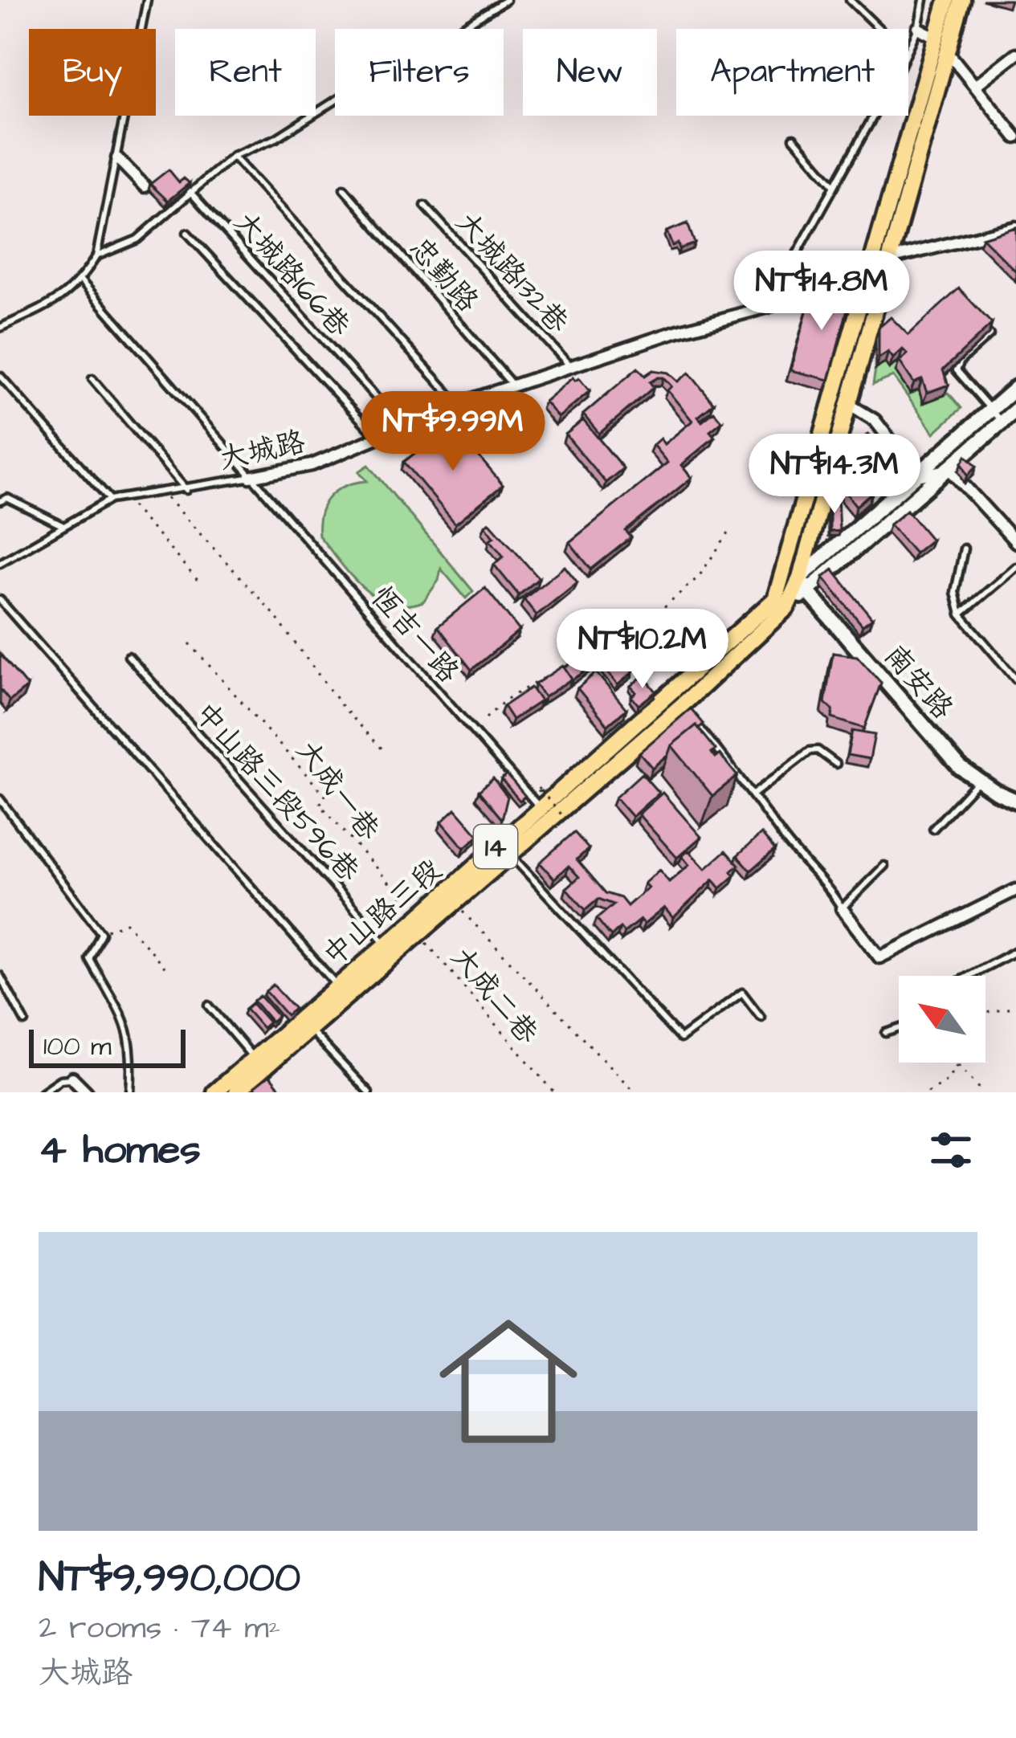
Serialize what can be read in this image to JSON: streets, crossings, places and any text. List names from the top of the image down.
{
  "streets": {
    "main road": ["14", "中山路三段"],
    "street": ["大城路", "南安路"],
    "lane": [
      "大城路132巷",
      "大城路166巷",
      "忠勤路",
      "恆吉一路",
      "中山路三段596巷"
    ],
    "path": ["大成一巷", "大成二巷"]
  },
  "crossings": [
    ["大城路132巷", "大城路"],
    ["大城路166巷", "大城路"],
    ["忠勤路", "大城路"],
    ["大城路", "恆吉一路"],
    ["大城路", "14"],
    ["恆吉一路", "中山路三段"],
    ["南安路", "14"],
    ["大成一巷", "中山路三段"],
    ["中山路三段596巷", "中山路三段"],
    ["14", "中山路三段"],
    ["中山路三段", "大成二巷"]
  ],
  "scale_bar": "100 m",
  "north": "top left",
  "page": {
    "chip": [
      "Buy",
      "Rent",
      "Filters",
      "New",
      "Apartment"
    ],
    "price": [
      "NT$14.8M",
      "NT$9.99M",
      "NT$14.3M",
      "NT$10.2M"
    ],
    "scale": "100 m",
    "heading": "4 homes",
    "list": [
      {
        "name": "NT$9,990,000",
        "note": "2 rooms · 74 m² · 大城路"
      }
    ]
  }
}
